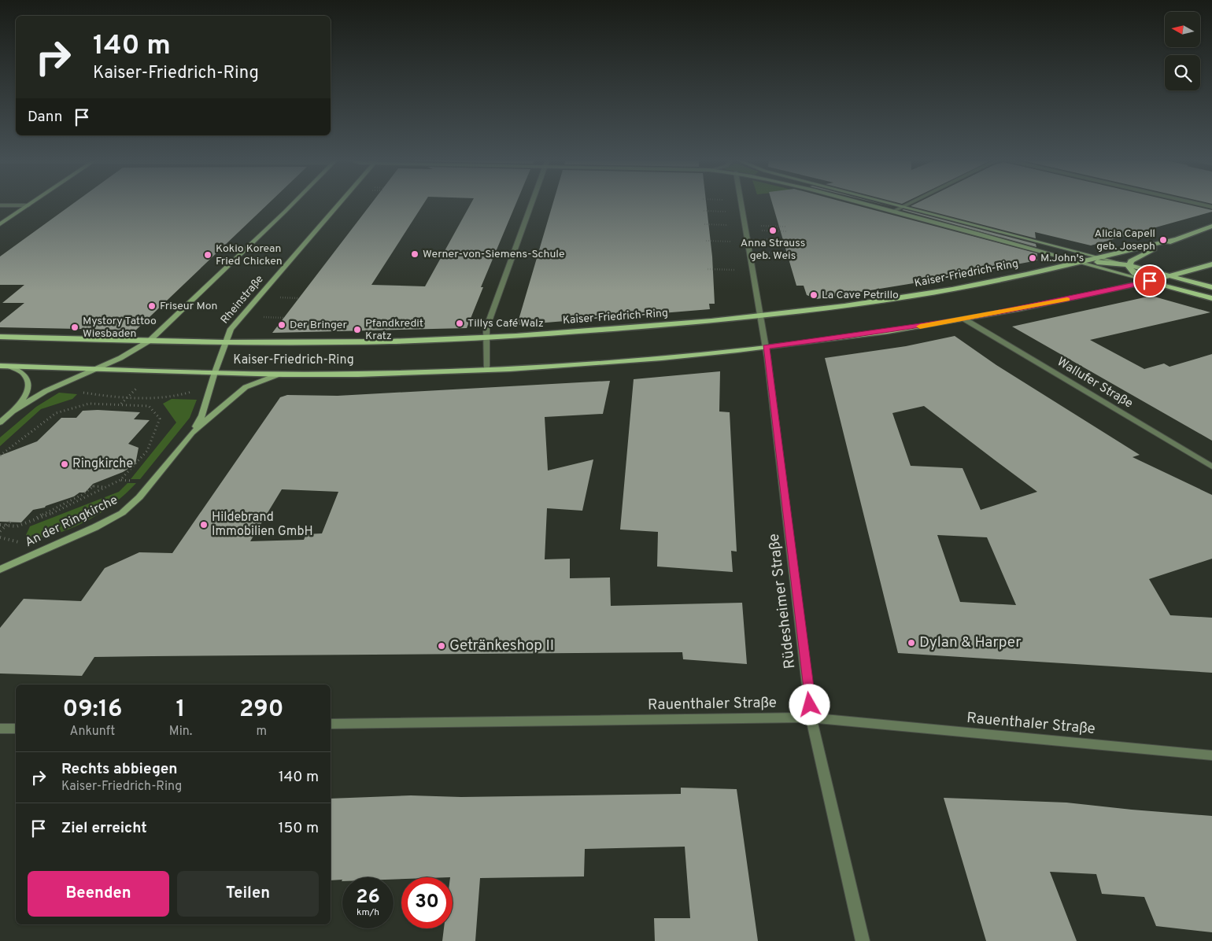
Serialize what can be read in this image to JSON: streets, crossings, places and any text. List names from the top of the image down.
{
  "streets": {
    "main road": ["Kaiser-Friedrich-Ring"],
    "street": [
      "Rheinstraße",
      "Wallufer Straße",
      "An der Ringkirche",
      "Rüdesheimer Straße",
      "Rauenthaler Straße"
    ]
  },
  "crossings": [
    ["Kaiser-Friedrich-Ring", "Rheinstraße"],
    ["Kaiser-Friedrich-Ring", "Wallufer Straße"],
    ["Kaiser-Friedrich-Ring", "An der Ringkirche"],
    ["Kaiser-Friedrich-Ring", "Rüdesheimer Straße"],
    ["Rheinstraße", "An der Ringkirche"],
    ["Rüdesheimer Straße", "Rauenthaler Straße"]
  ],
  "places": [
    "Anna Strauss geb. Weis",
    "Alicia Capell geb. Joseph",
    "Werner-von-Siemens-Schule",
    "Kokio Korean Fried Chicken",
    "M.John's",
    "La Cave Petrillo",
    "Friseur Mon",
    "Tillys Café Walz",
    "Der Bringer",
    "Mystory Tattoo Wiesbaden",
    "Pfandkredit Kratz",
    "Ringkirche",
    "Hildebrand Immobilien GmbH",
    "Dylan & Harper",
    "Getränkeshop II"
  ],
  "north": "left",
  "page": {
    "turn": ["140 m", "Kaiser-Friedrich-Ring"],
    "then": "Dann",
    "eta": [
      "09:16",
      "Ankunft",
      "1",
      "Min.",
      "290",
      "m"
    ],
    "list": [
      {
        "name": "Rechts abbiegen",
        "note": "Kaiser-Friedrich-Ring",
        "value": "140 m"
      },
      {
        "name": "Ziel erreicht",
        "value": "150 m"
      }
    ],
    "buttons": ["Beenden", "Teilen"],
    "speed": "26 km/h",
    "limit": "30"
  }
}
